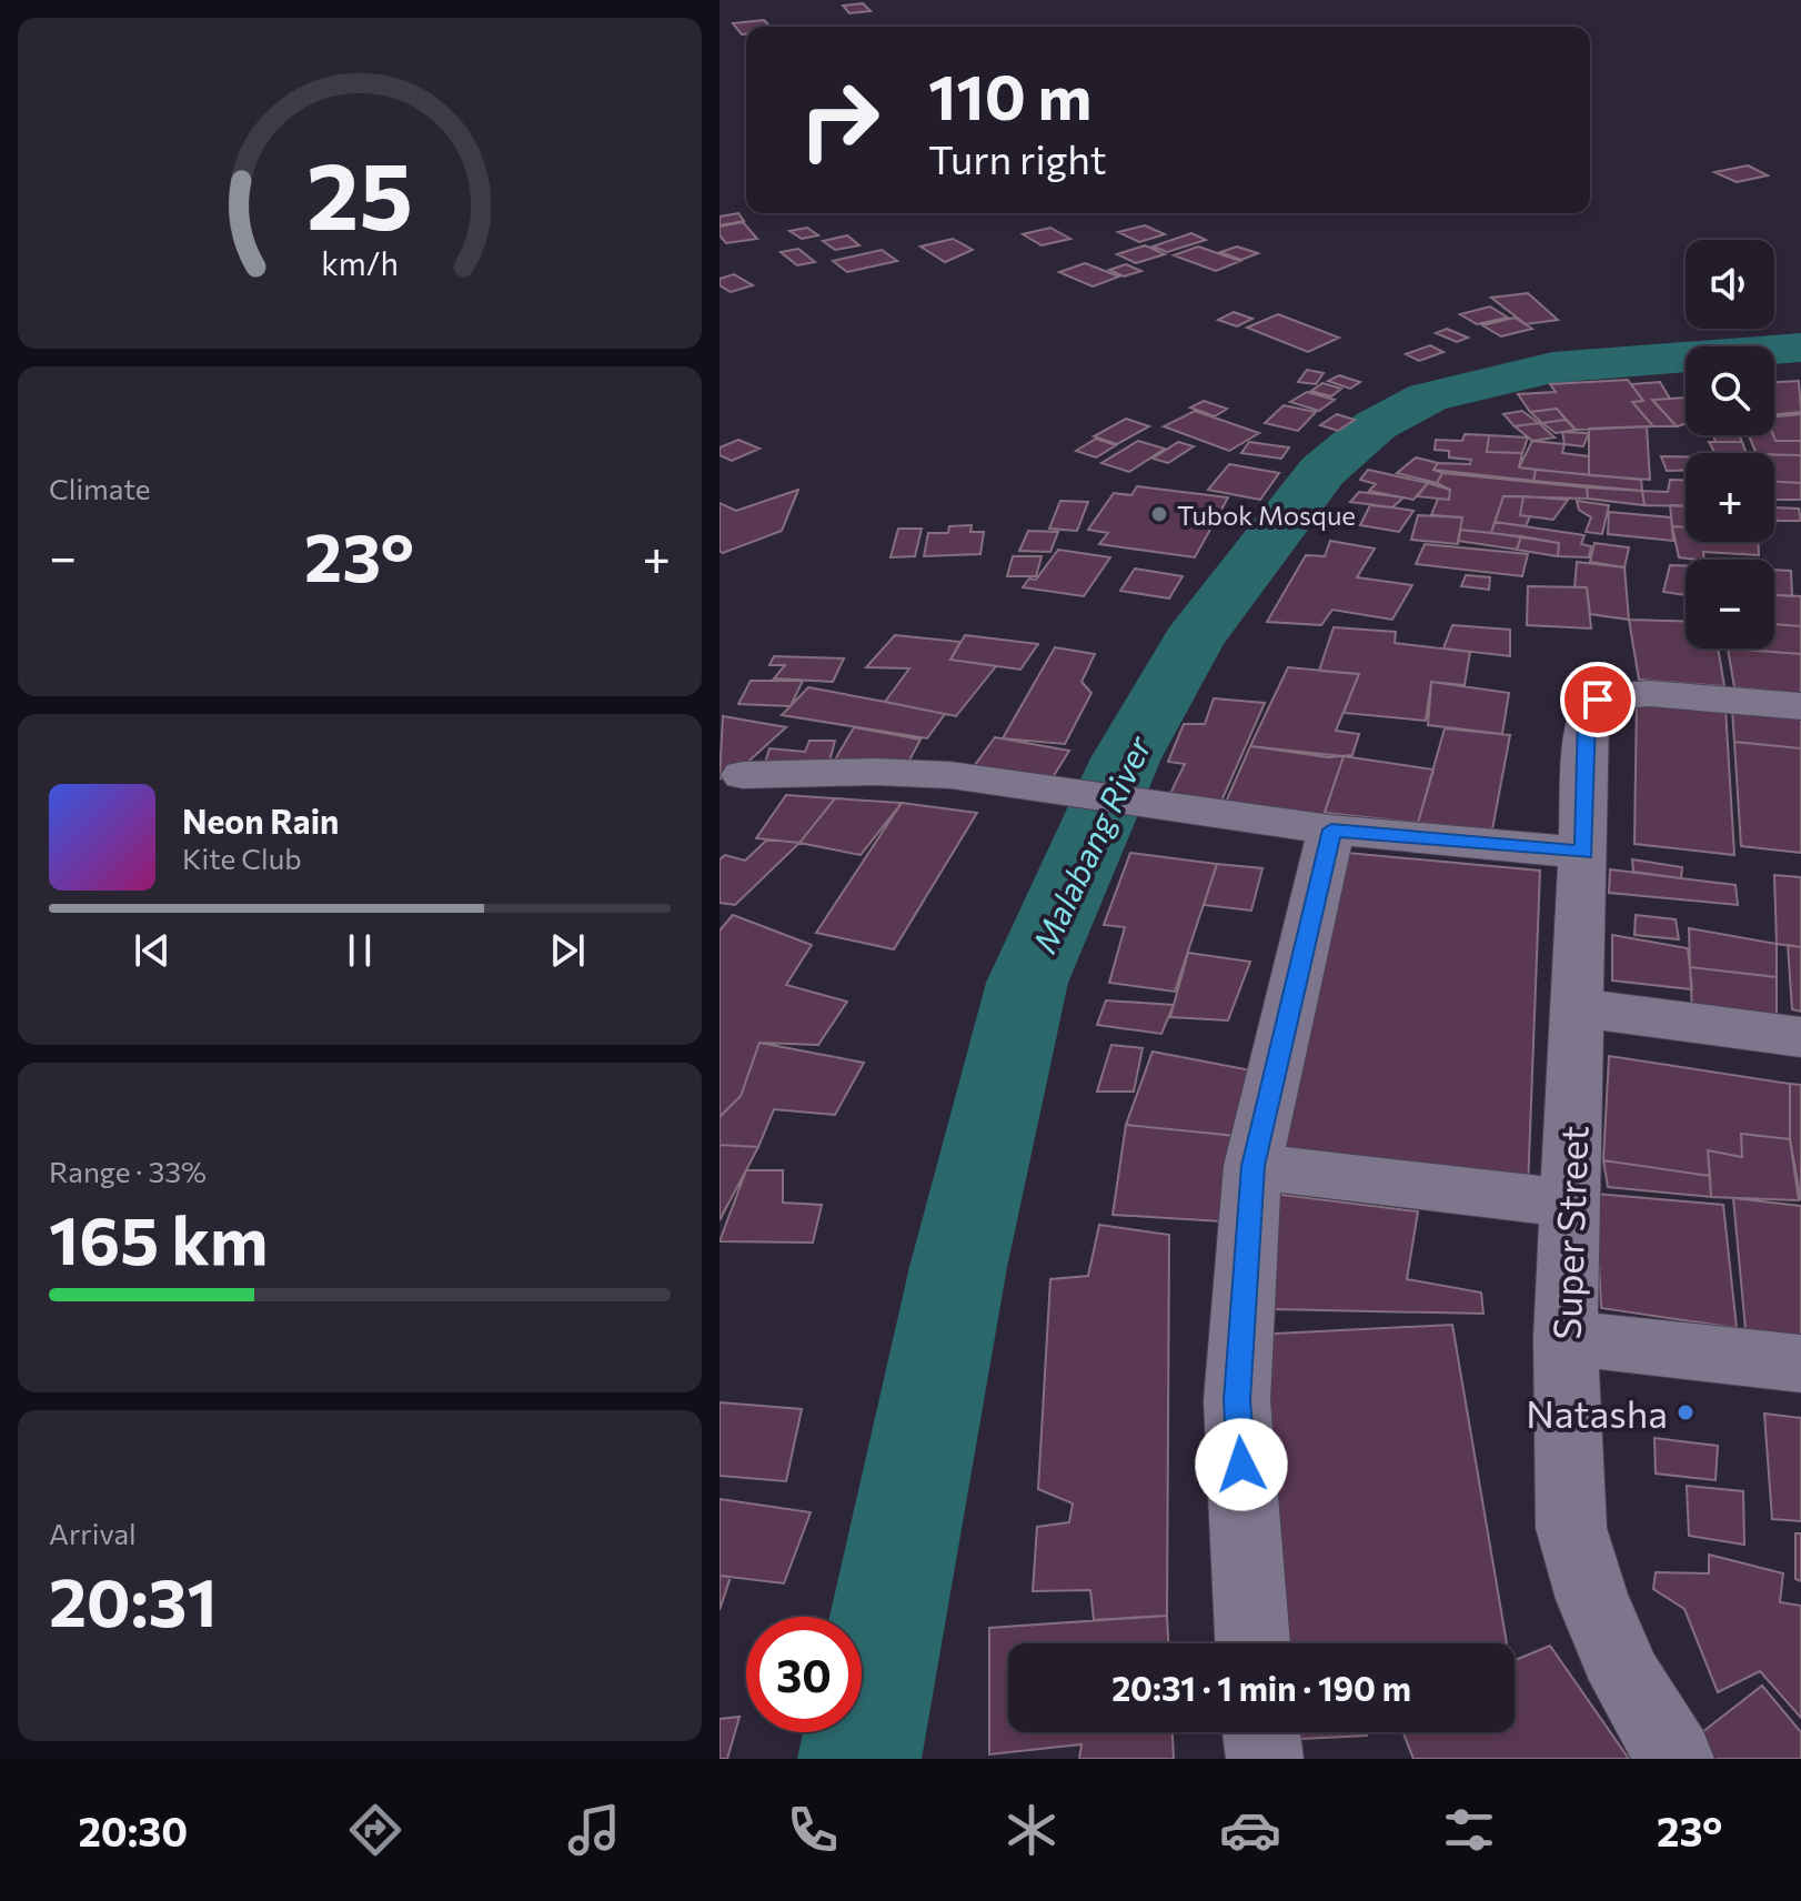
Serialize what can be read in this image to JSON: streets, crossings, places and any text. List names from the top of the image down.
{
  "streets": {
    "street": ["Super Street"]
  },
  "water": ["Malabang River"],
  "places": ["Tubok Mosque", "Natasha"],
  "page": {
    "turn": ["110 m", "Turn right"],
    "map_buttons": ["+", "−"],
    "tile": [
      "Climate",
      ["Range · 33%", "165 km"],
      ["Arrival", "20:31"]
    ],
    "heat": ["−", "23°", "+"],
    "song": ["Neon Rain", "Kite Club"],
    "limit": "30",
    "trip": "20:31 · 1 min · 190 m",
    "tabs": ["20:30", "23°"],
    "gauge": ["25", "km/h"]
  }
}
